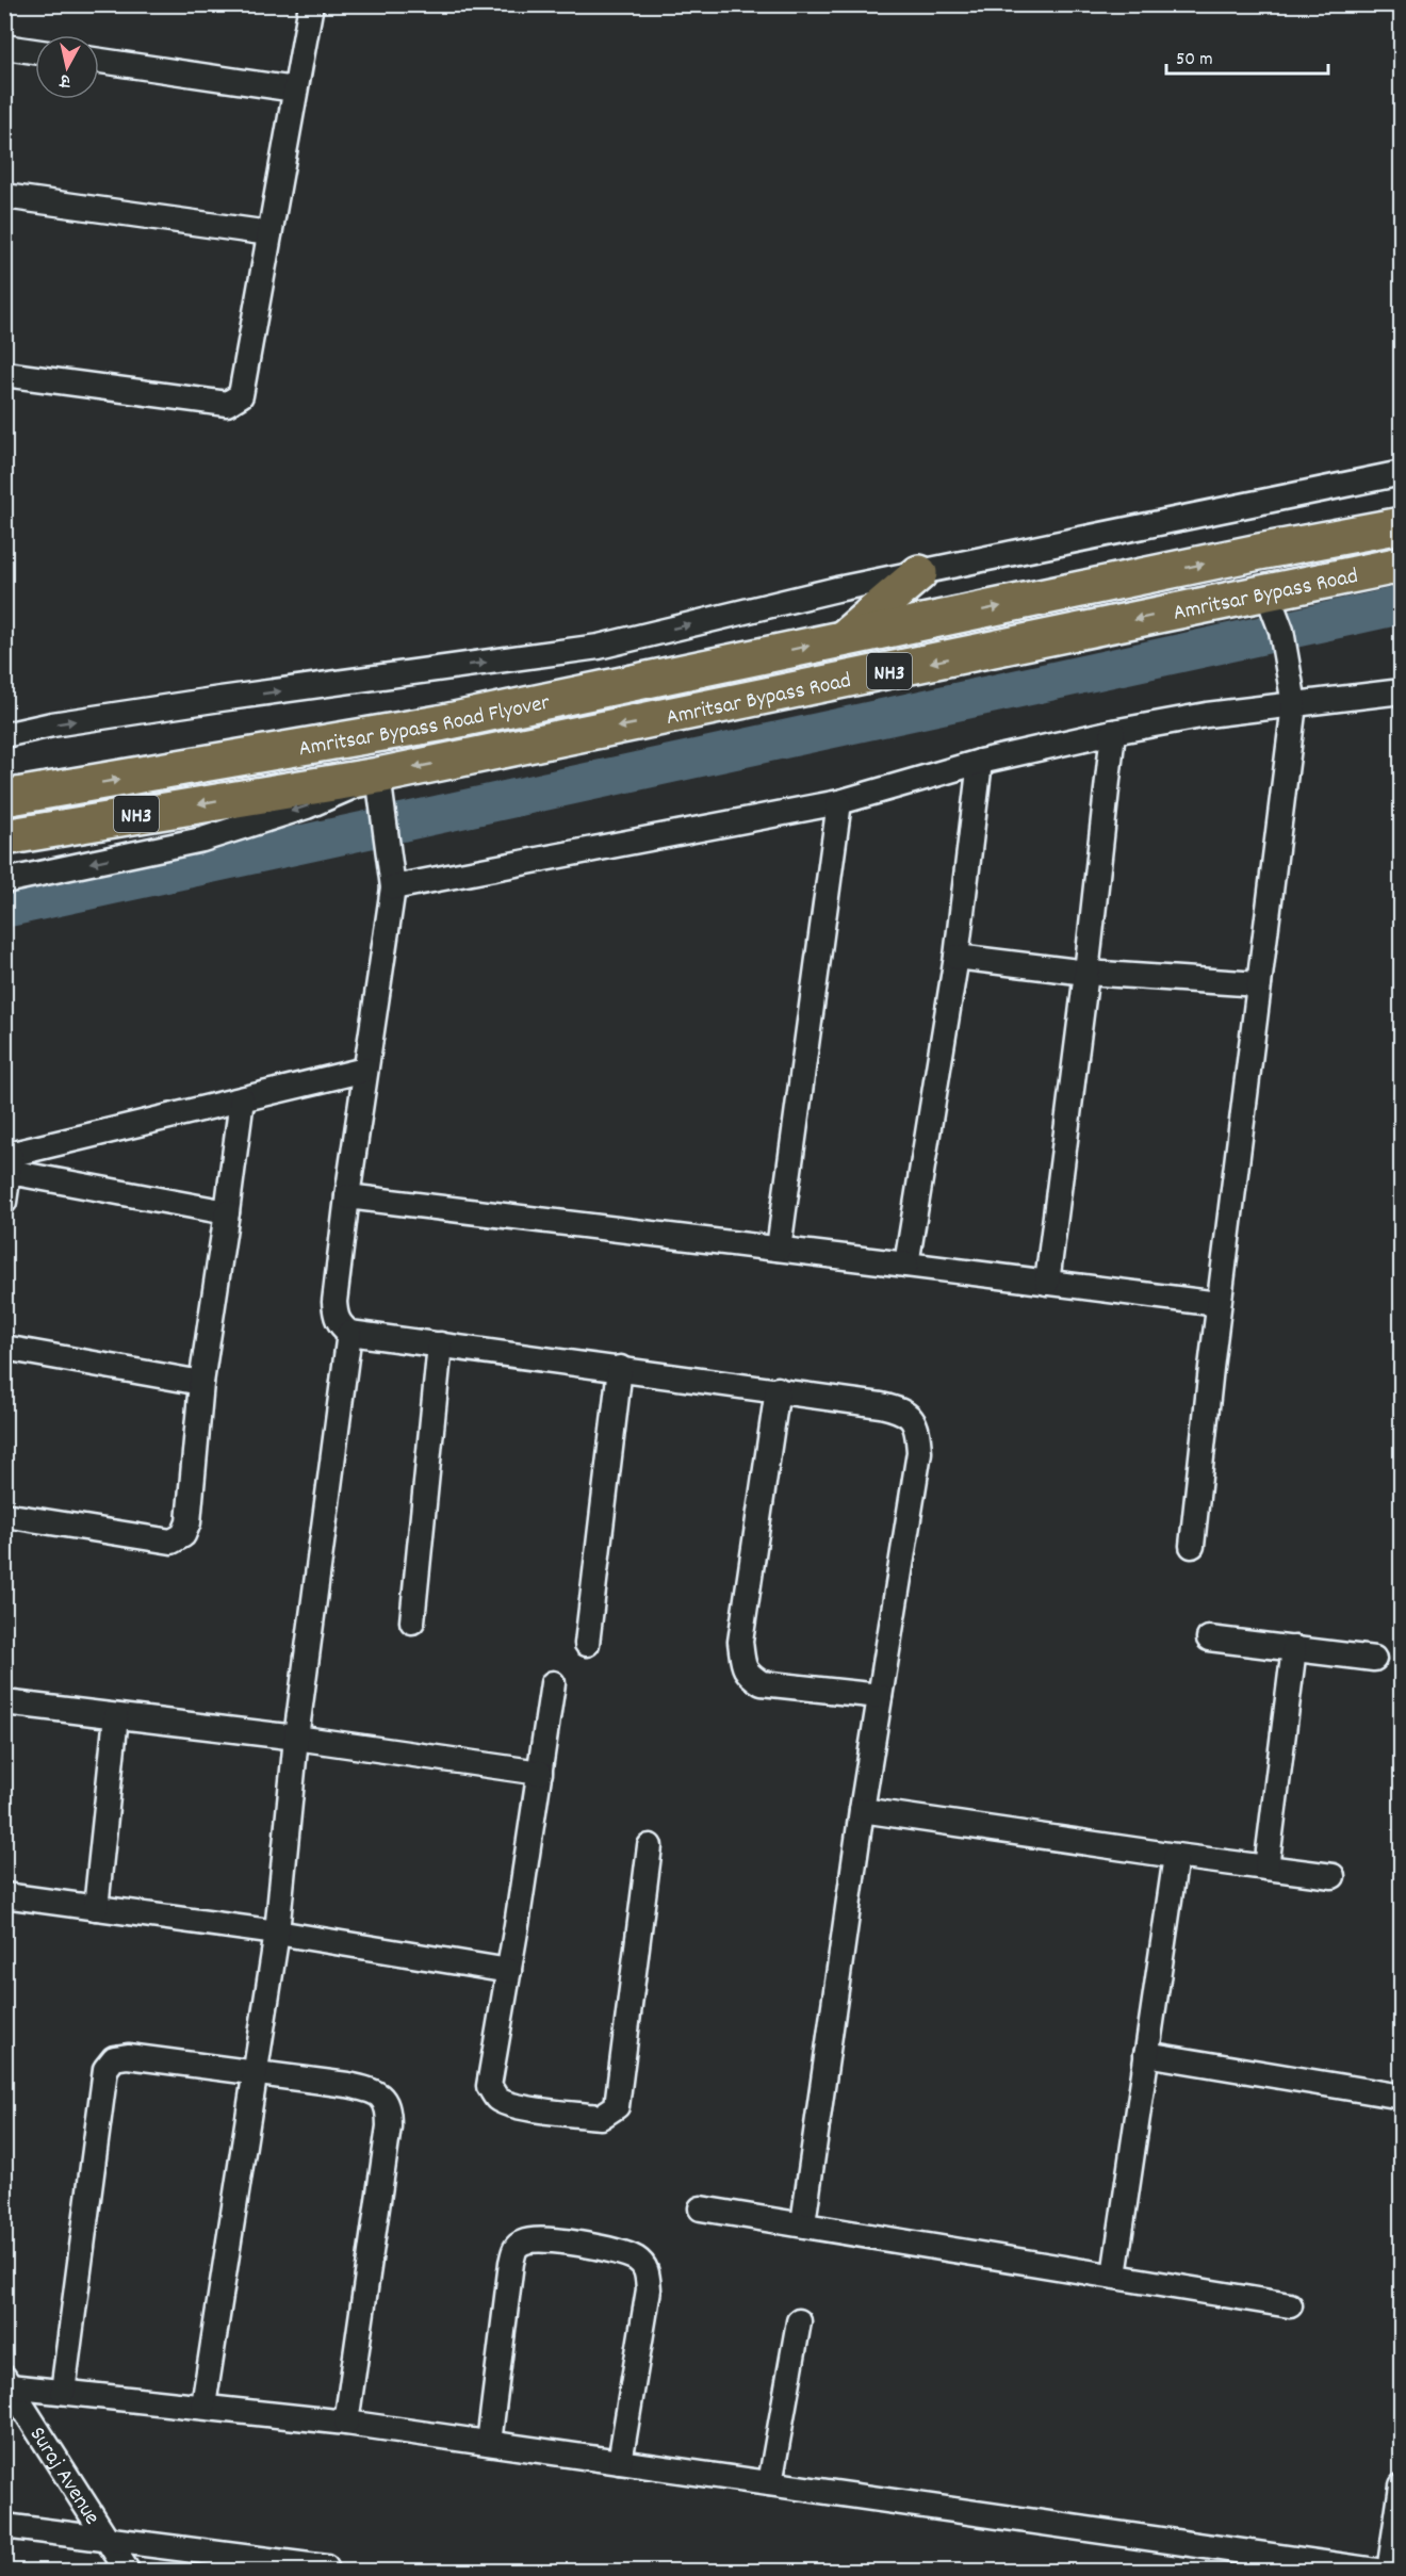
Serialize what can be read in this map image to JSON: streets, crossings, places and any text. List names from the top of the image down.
{
  "streets": {
    "highway": ["Amritsar Bypass Road", "NH3", "Amritsar Bypass Road Flyover"],
    "street": ["Suraj Avenue"]
  },
  "crossings": [
    ["Amritsar Bypass Road", "Amritsar Bypass Road Flyover"]
  ],
  "scale_bar": "50 m",
  "north": "bottom"
}
